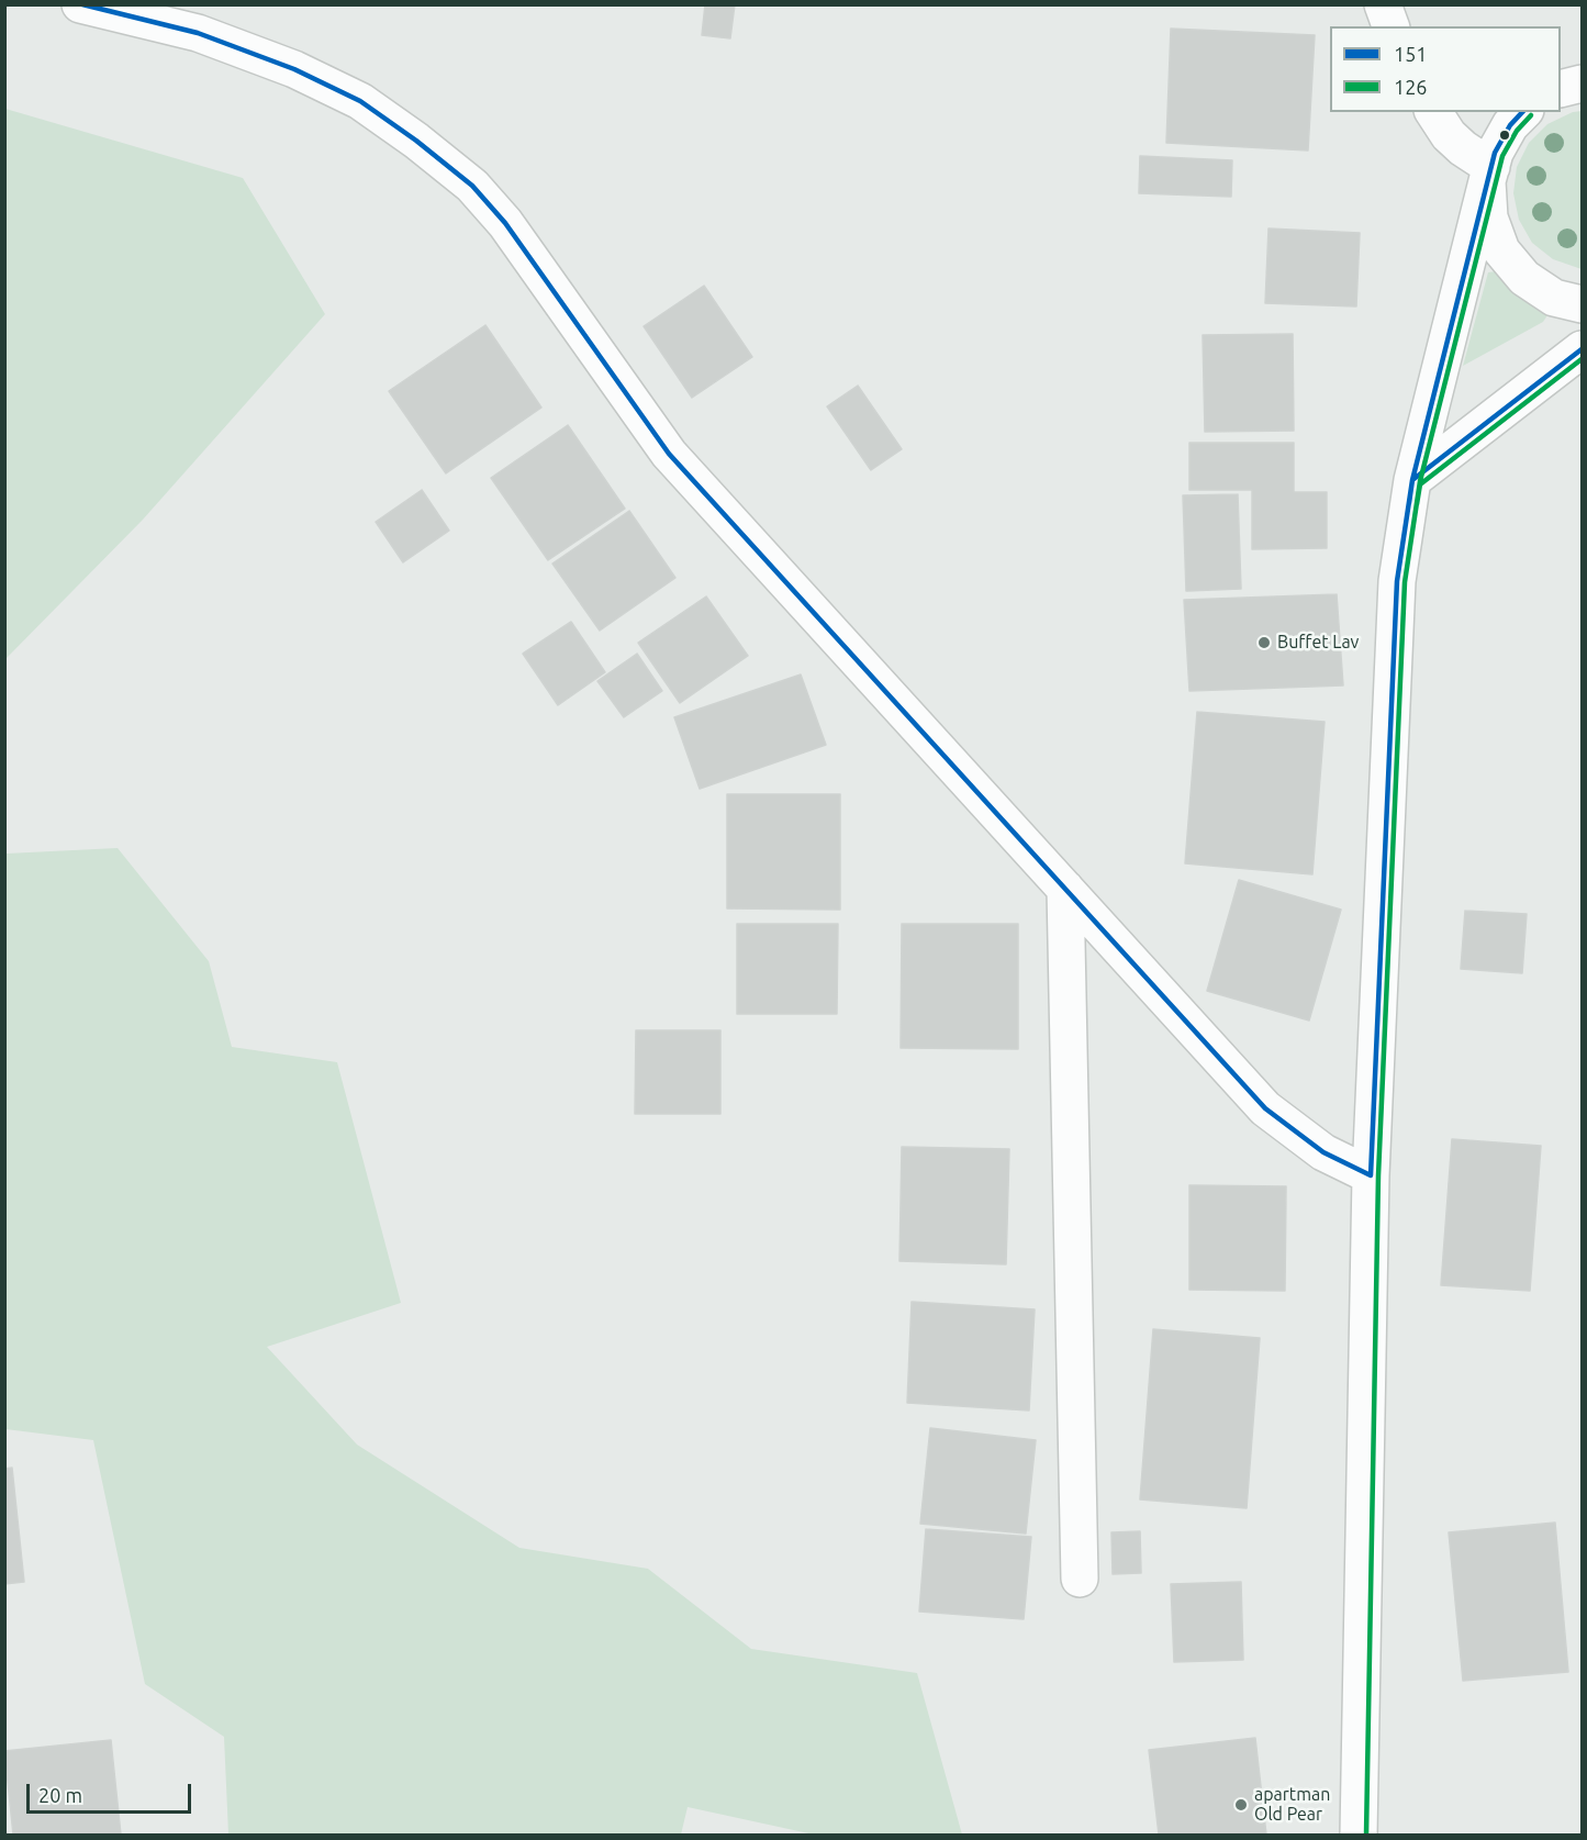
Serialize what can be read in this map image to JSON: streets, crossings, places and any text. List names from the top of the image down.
{
  "places": ["Buffet Lav", "apartman Old Pear"],
  "lines": ["transit line 151", "transit line 126"],
  "legend": ["151", "126"],
  "scale_bar": "20 m"
}
